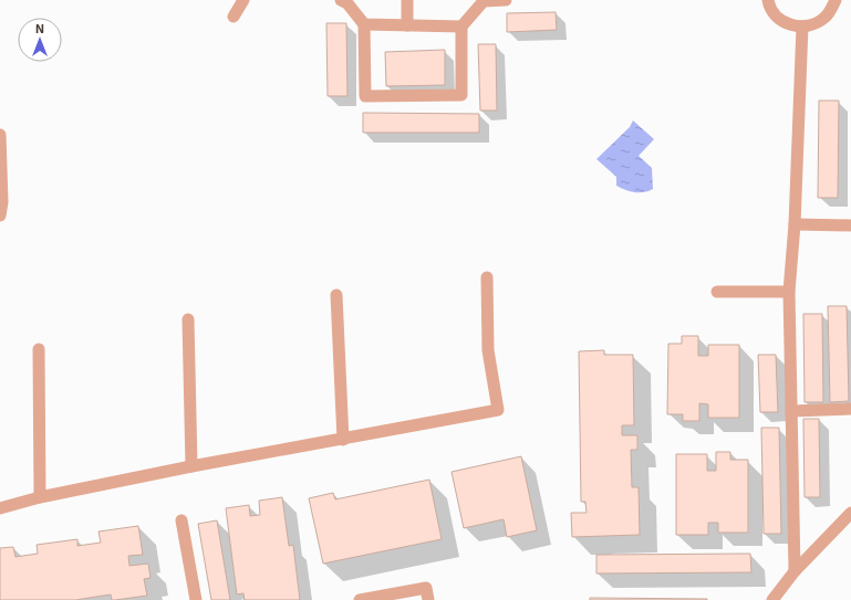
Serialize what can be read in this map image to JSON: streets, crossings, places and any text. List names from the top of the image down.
{
  "north": "top"
}
